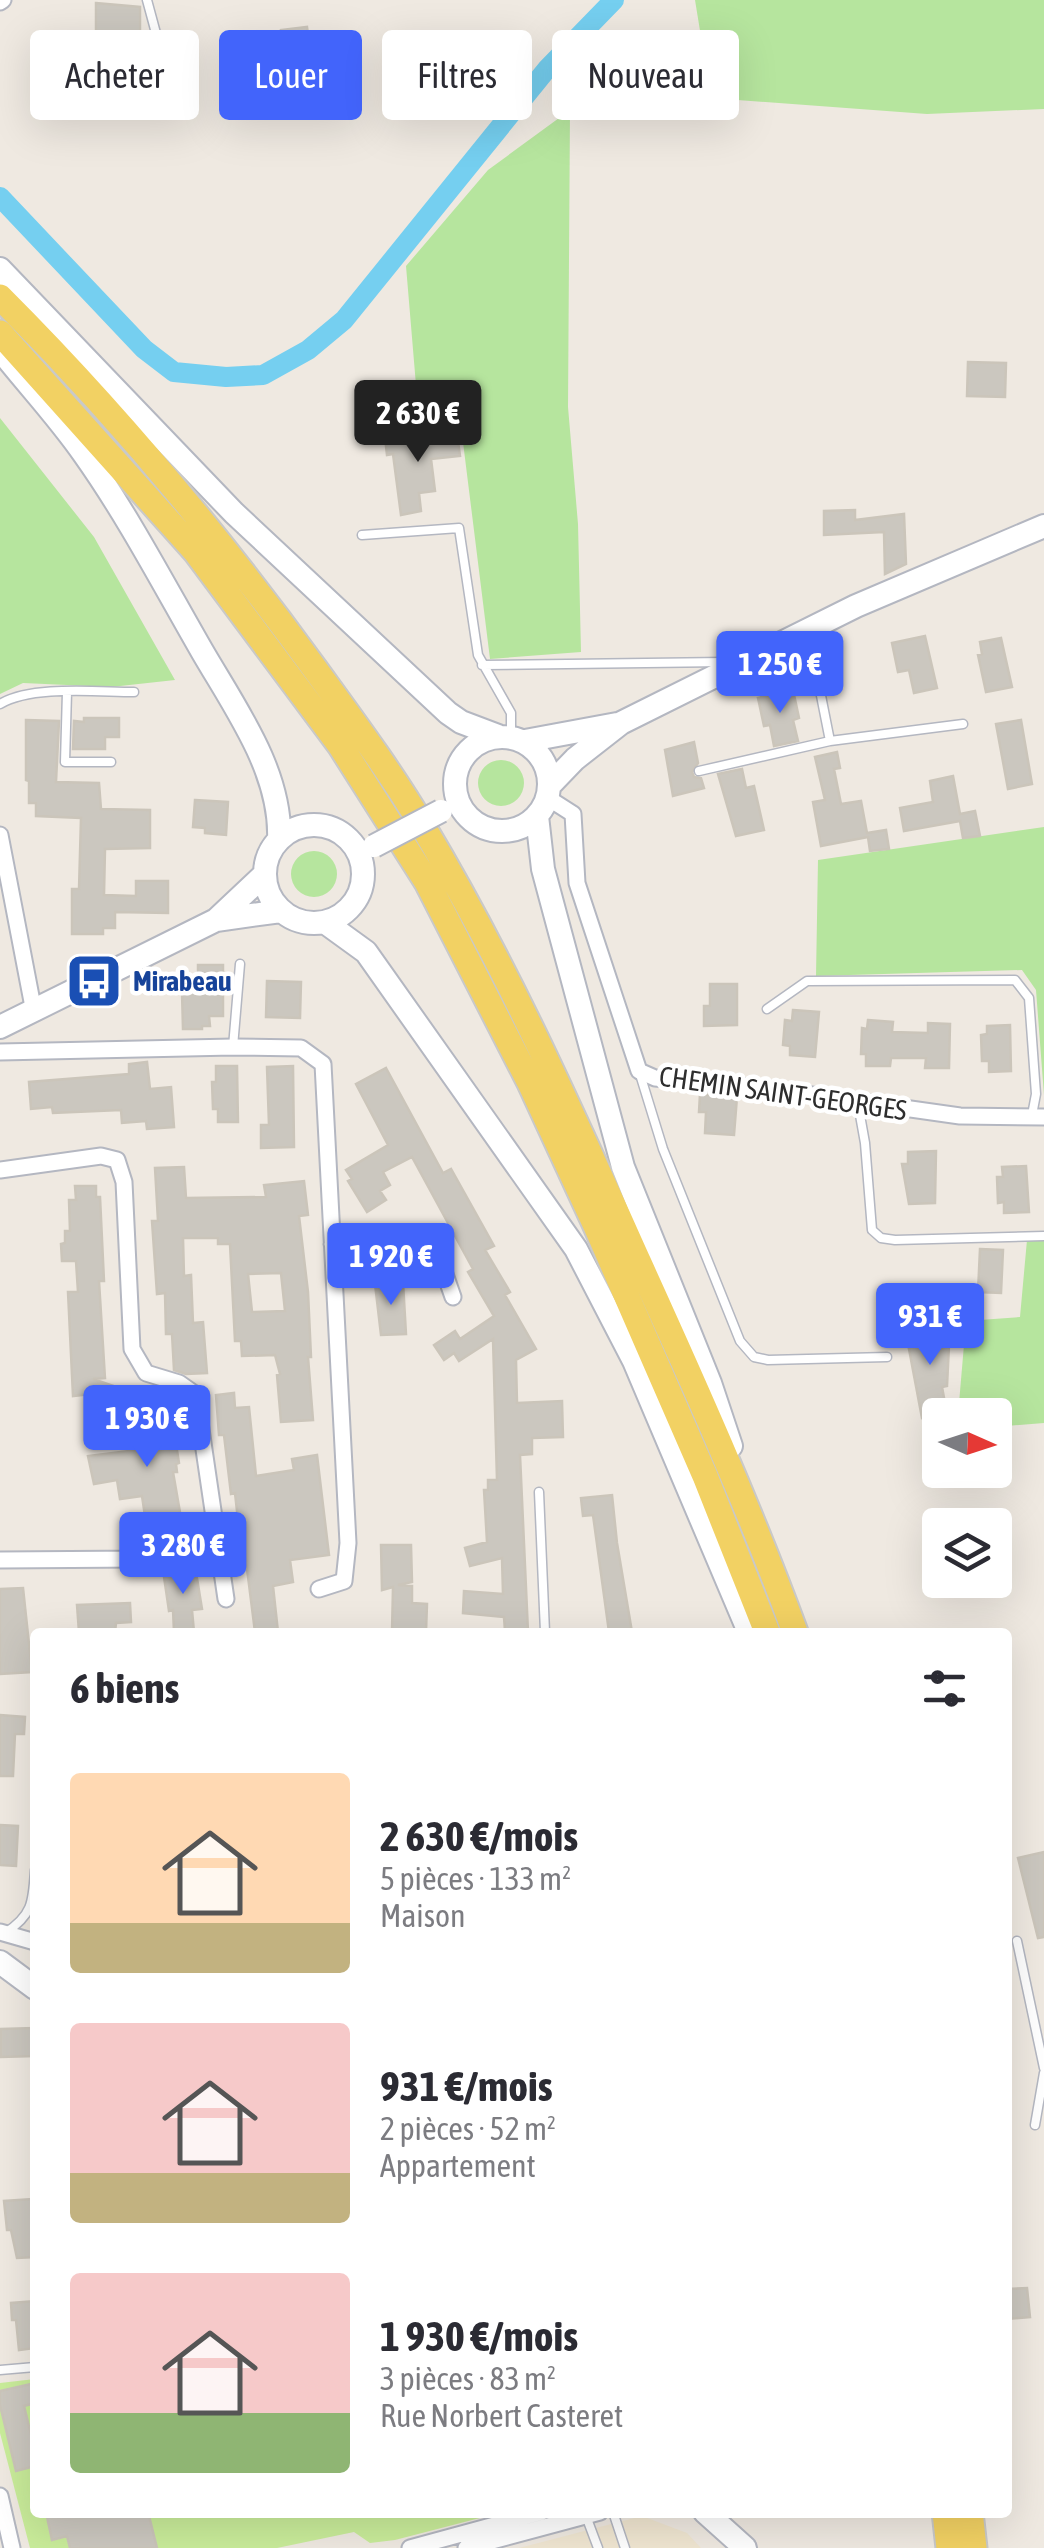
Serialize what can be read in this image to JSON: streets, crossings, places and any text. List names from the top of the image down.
{
  "streets": {
    "street": ["CHEMIN SAINT-GEORGES"]
  },
  "places": {
    "bus stop": ["Mirabeau"]
  },
  "north": "right",
  "page": {
    "chip": [
      "Acheter",
      "Louer",
      "Filtres",
      "Nouveau"
    ],
    "price": [
      "2 630 €",
      "1 250 €",
      "1 920 €",
      "931 €",
      "1 930 €",
      "3 280 €"
    ],
    "heading": "6 biens",
    "list": [
      {
        "name": "2 630 €/mois",
        "note": "5 pièces · 133 m² · Maison"
      },
      {
        "name": "931 €/mois",
        "note": "2 pièces · 52 m² · Appartement"
      },
      {
        "name": "1 930 €/mois",
        "note": "3 pièces · 83 m² · Rue Norbert Casteret"
      }
    ]
  }
}
